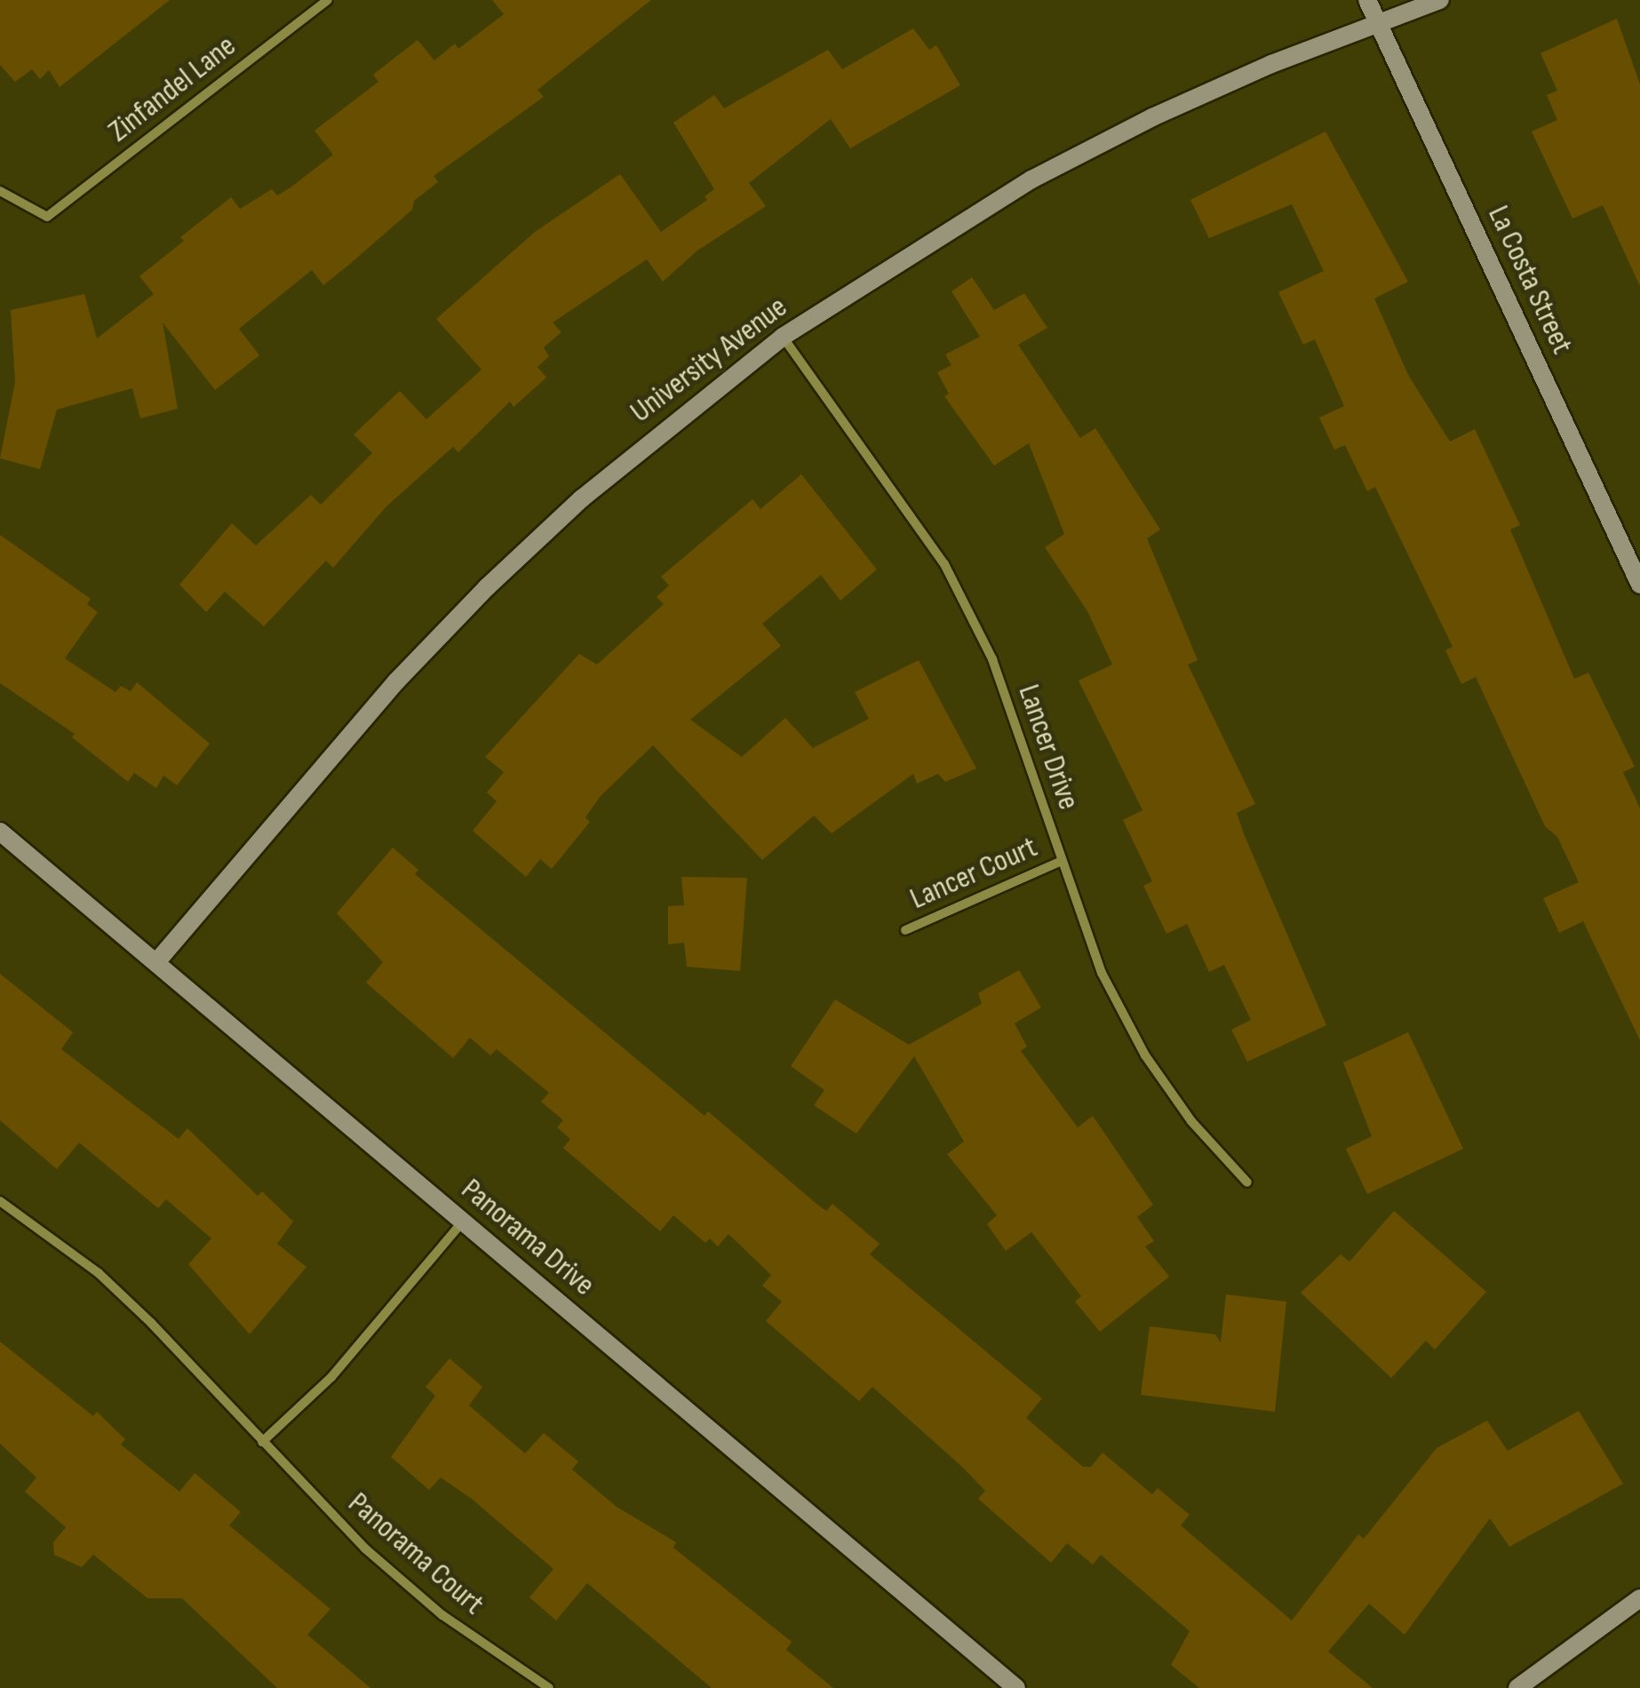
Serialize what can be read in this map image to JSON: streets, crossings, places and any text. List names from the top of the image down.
{
  "streets": {
    "street": [
      "Zinfandel Lane",
      "La Costa Street",
      "University Avenue",
      "Lancer Drive",
      "Lancer Court",
      "Panorama Drive",
      "Panorama Court"
    ]
  },
  "crossings": [
    ["La Costa Street", "University Avenue"],
    ["University Avenue", "Lancer Drive"],
    ["University Avenue", "Panorama Drive"],
    ["Lancer Drive", "Lancer Court"]
  ]
}
